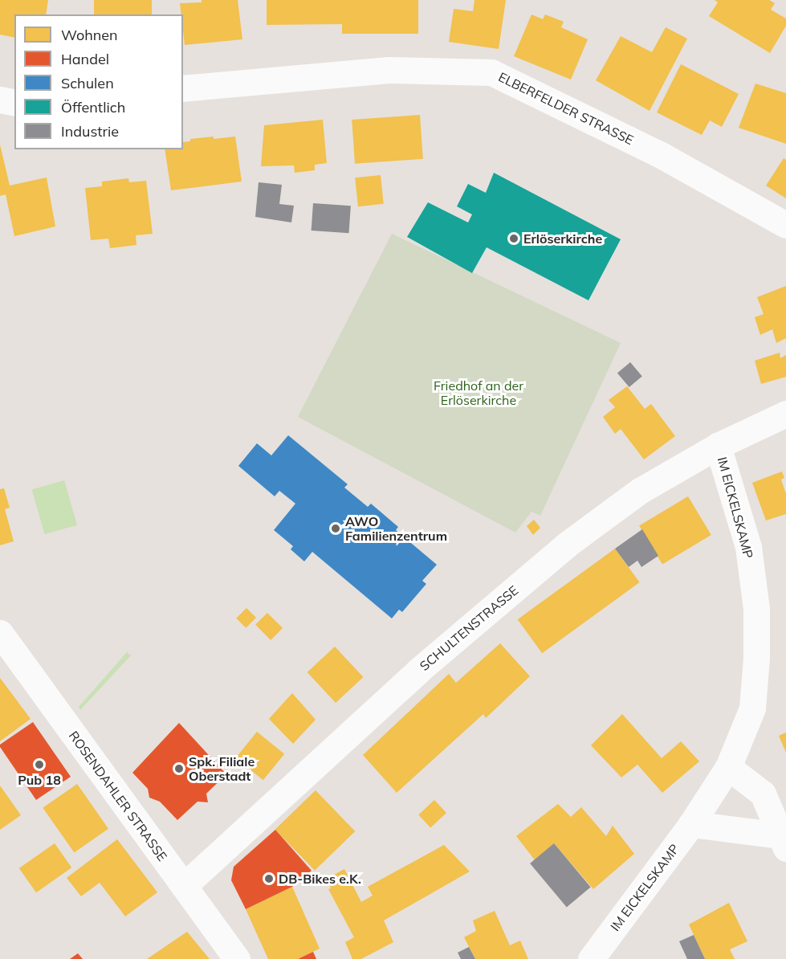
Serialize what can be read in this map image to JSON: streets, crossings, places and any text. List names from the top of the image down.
{
  "streets": {
    "street": [
      "ELBERFELDER STRASSE",
      "IM EICKELSKAMP",
      "SCHULTENSTRASSE",
      "ROSENDAHLER STRASSE"
    ]
  },
  "crossings": [
    ["IM EICKELSKAMP", "SCHULTENSTRASSE"],
    ["SCHULTENSTRASSE", "ROSENDAHLER STRASSE"]
  ],
  "parks": ["Friedhof an der Erlöserkirche"],
  "places": [
    "Erlöserkirche",
    "AWO Familienzentrum",
    "Pub 18",
    "Spk. Filiale Oberstadt",
    "DB-Bikes e.K."
  ],
  "legend": [
    "Wohnen",
    "Handel",
    "Schulen",
    "Öffentlich",
    "Industrie"
  ]
}
